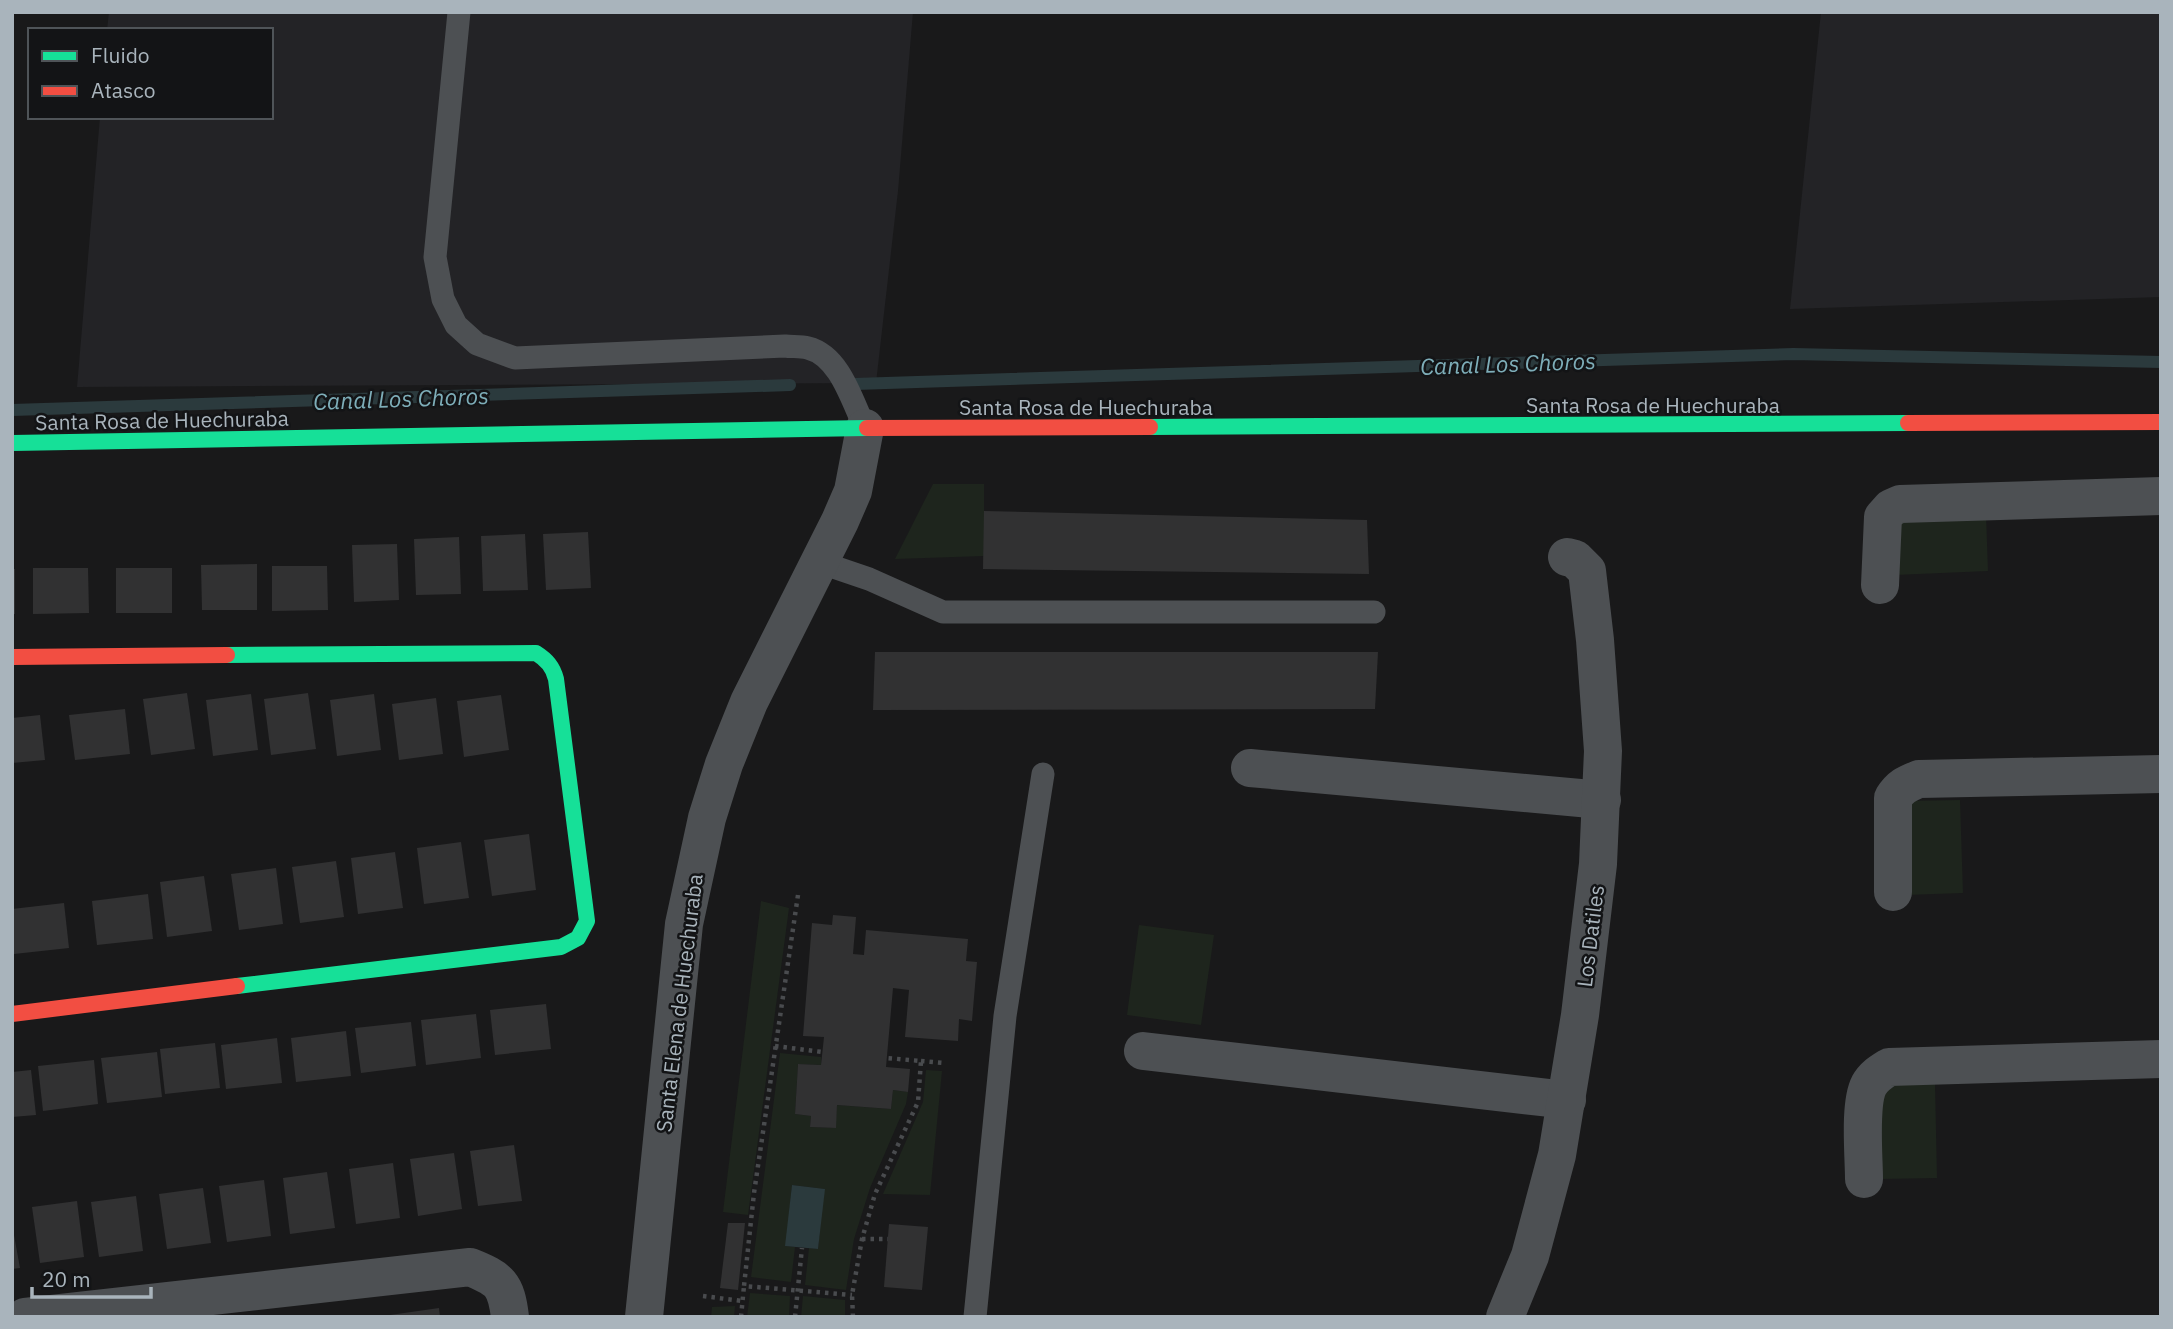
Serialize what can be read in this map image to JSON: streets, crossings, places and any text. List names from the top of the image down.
{
  "streets": {
    "street": ["Santa Rosa de Huechuraba", "Los Datiles", "Santa Elena de Huechuraba"]
  },
  "crossings": [
    ["Santa Rosa de Huechuraba", "Santa Elena de Huechuraba"]
  ],
  "water": ["Canal Los Choros"],
  "legend": ["Fluido", "Atasco"],
  "scale_bar": "20 m"
}
